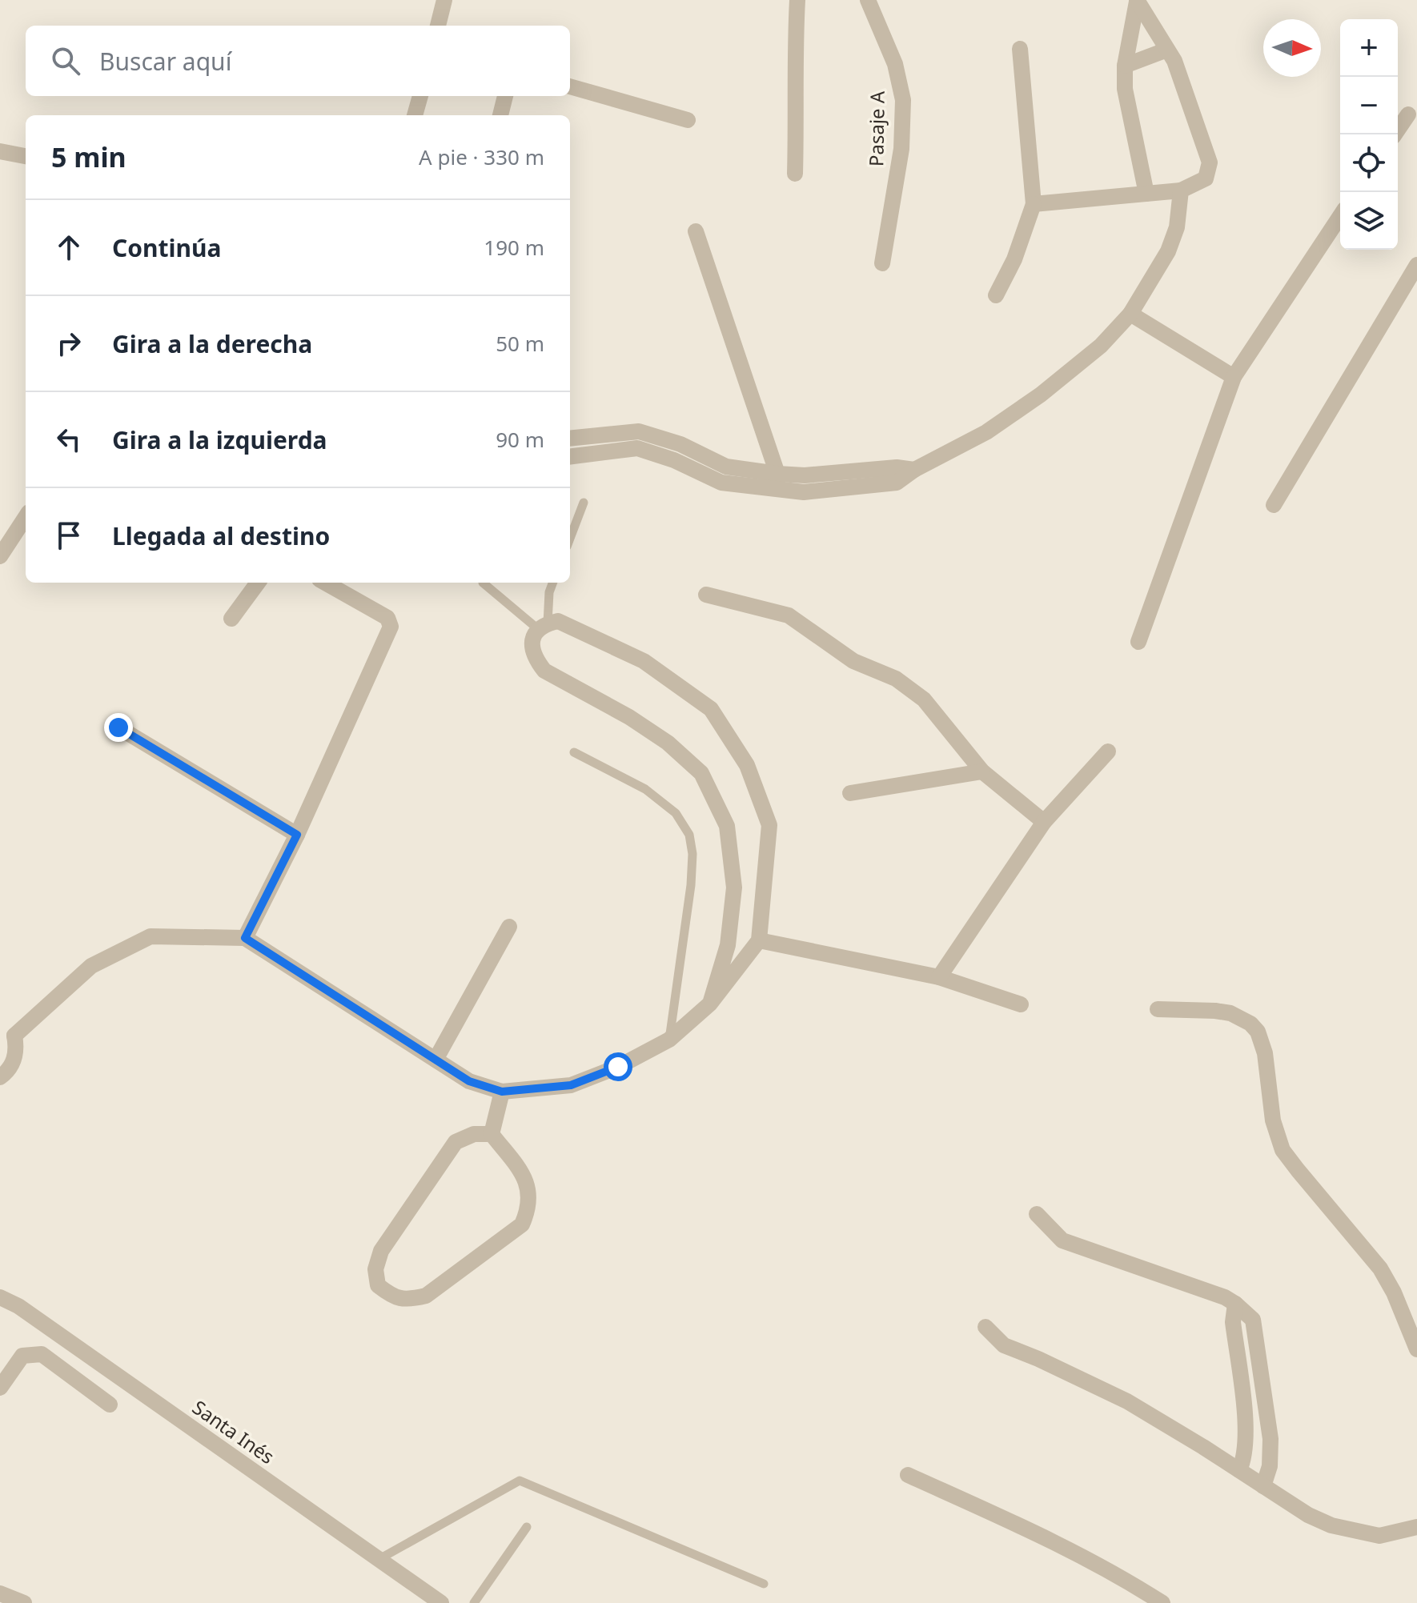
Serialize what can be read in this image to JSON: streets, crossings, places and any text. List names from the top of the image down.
{
  "streets": {
    "street": ["Pasaje A", "Santa Inés"]
  },
  "north": "right",
  "page": {
    "map_buttons": ["+", "−"],
    "search": "Buscar aquí",
    "heading": ["5 min", "A pie · 330 m"],
    "list": [
      ["Continúa", "190 m"],
      ["Gira a la derecha", "50 m"],
      ["Gira a la izquierda", "90 m"],
      "Llegada al destino"
    ]
  }
}
